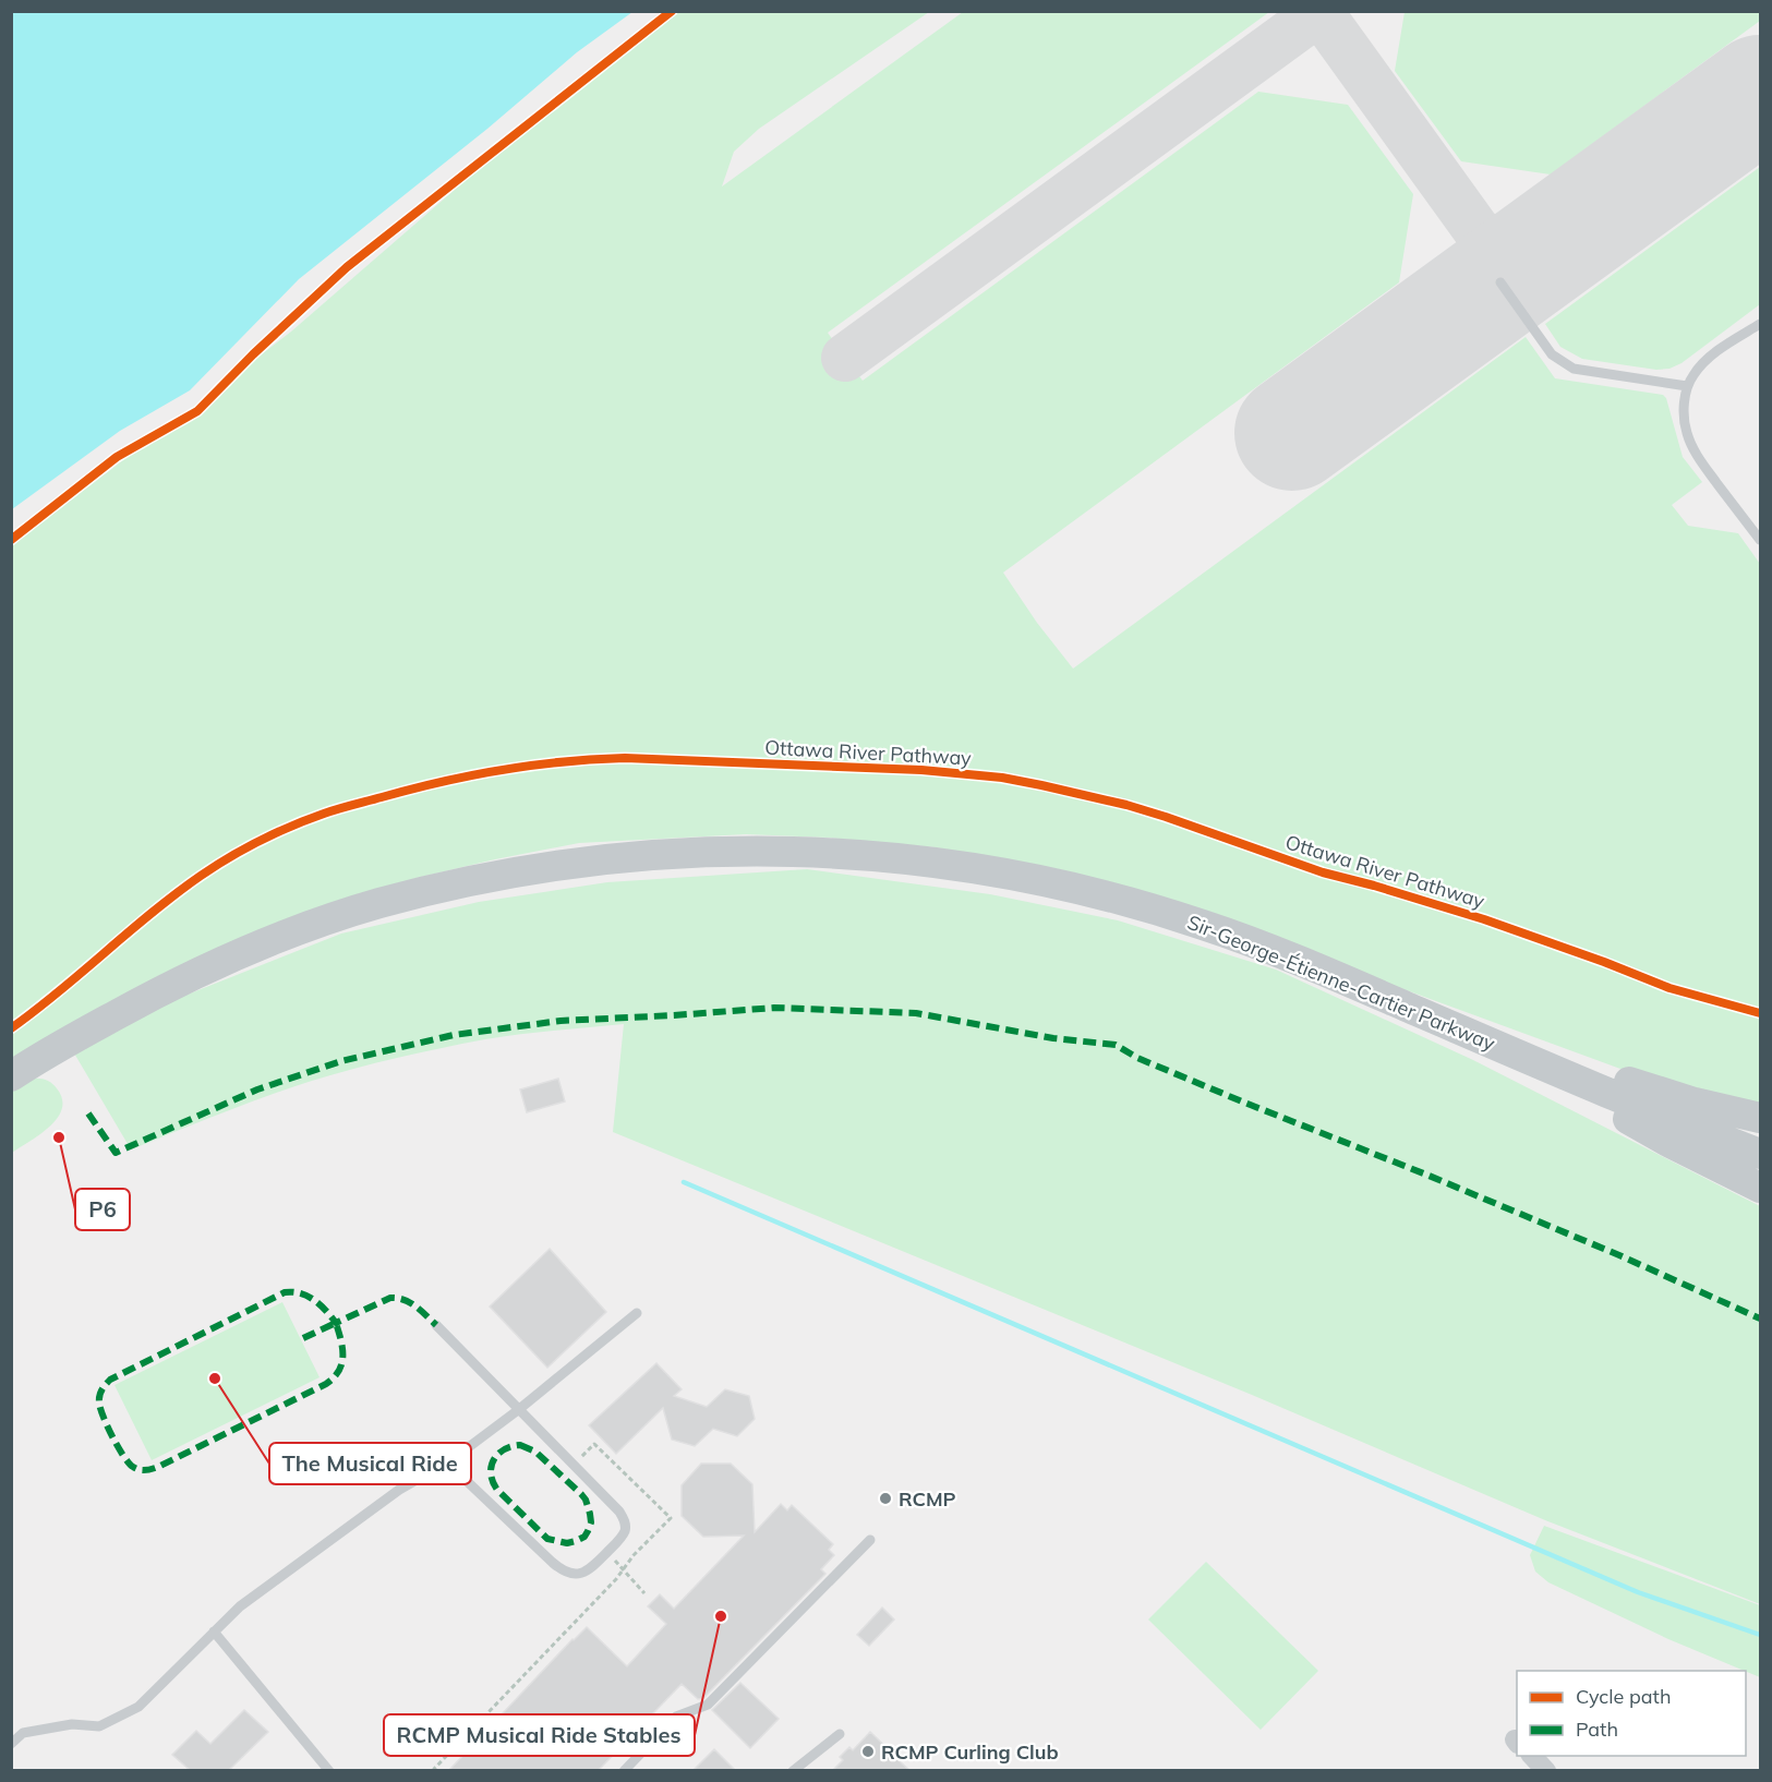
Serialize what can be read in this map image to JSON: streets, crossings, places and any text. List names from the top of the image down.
{
  "streets": {
    "main road": ["Sir-George-Étienne-Cartier Parkway"],
    "cycle path": ["Ottawa River Pathway"]
  },
  "places": [
    "P6",
    "The Musical Ride",
    "RCMP",
    "RCMP Musical Ride Stables",
    "RCMP Curling Club"
  ],
  "legend": ["Cycle path", "Path"]
}
